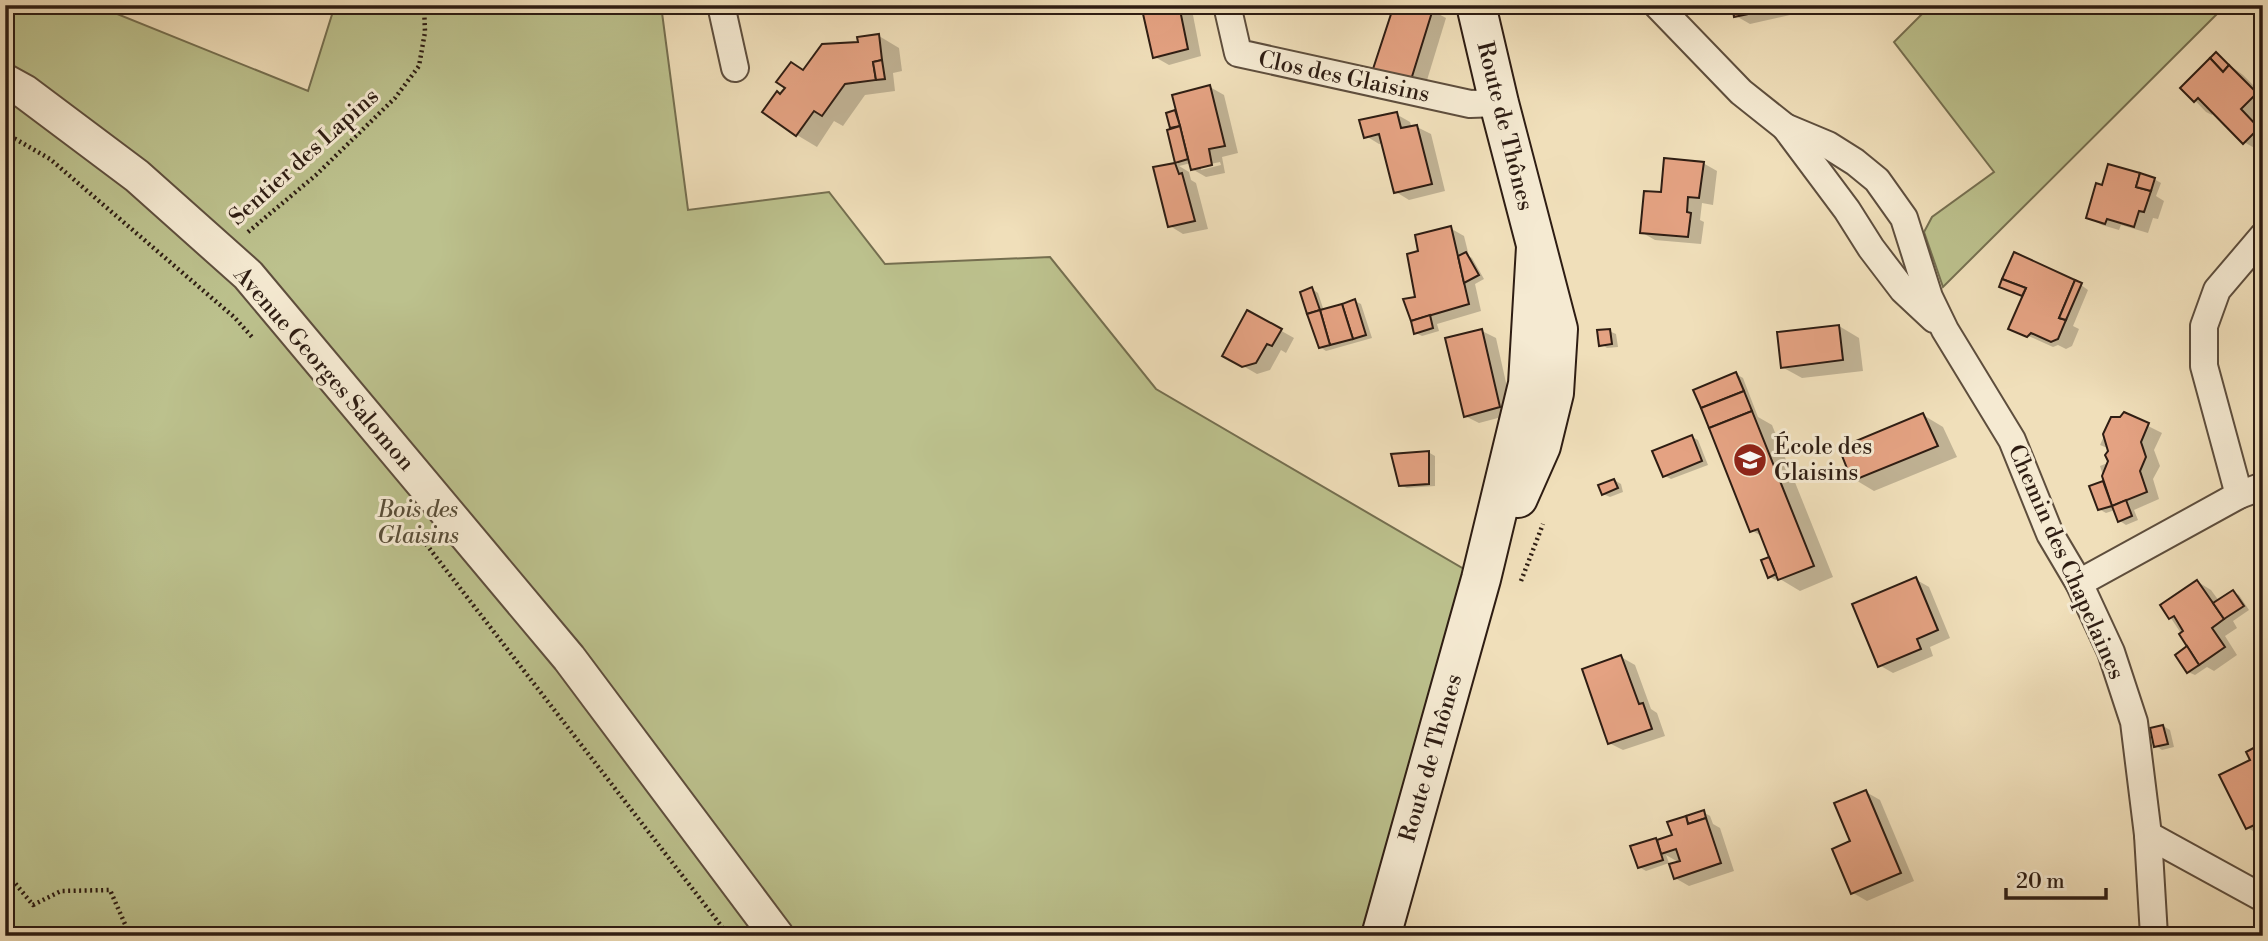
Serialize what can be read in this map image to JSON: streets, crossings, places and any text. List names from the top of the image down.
{
  "streets": {
    "main road": ["Route de Thônes"],
    "street": ["Clos des Glaisins", "Avenue Georges Salomon", "Chemin des Chapelaines"],
    "path": ["Sentier des Lapins"]
  },
  "crossings": [
    ["Clos des Glaisins", "Route de Thônes"],
    ["Sentier des Lapins", "Avenue Georges Salomon"]
  ],
  "parks": ["Bois des Glaisins"],
  "places": {
    "school or university": ["École des Glaisins"]
  },
  "scale_bar": "20 m"
}
